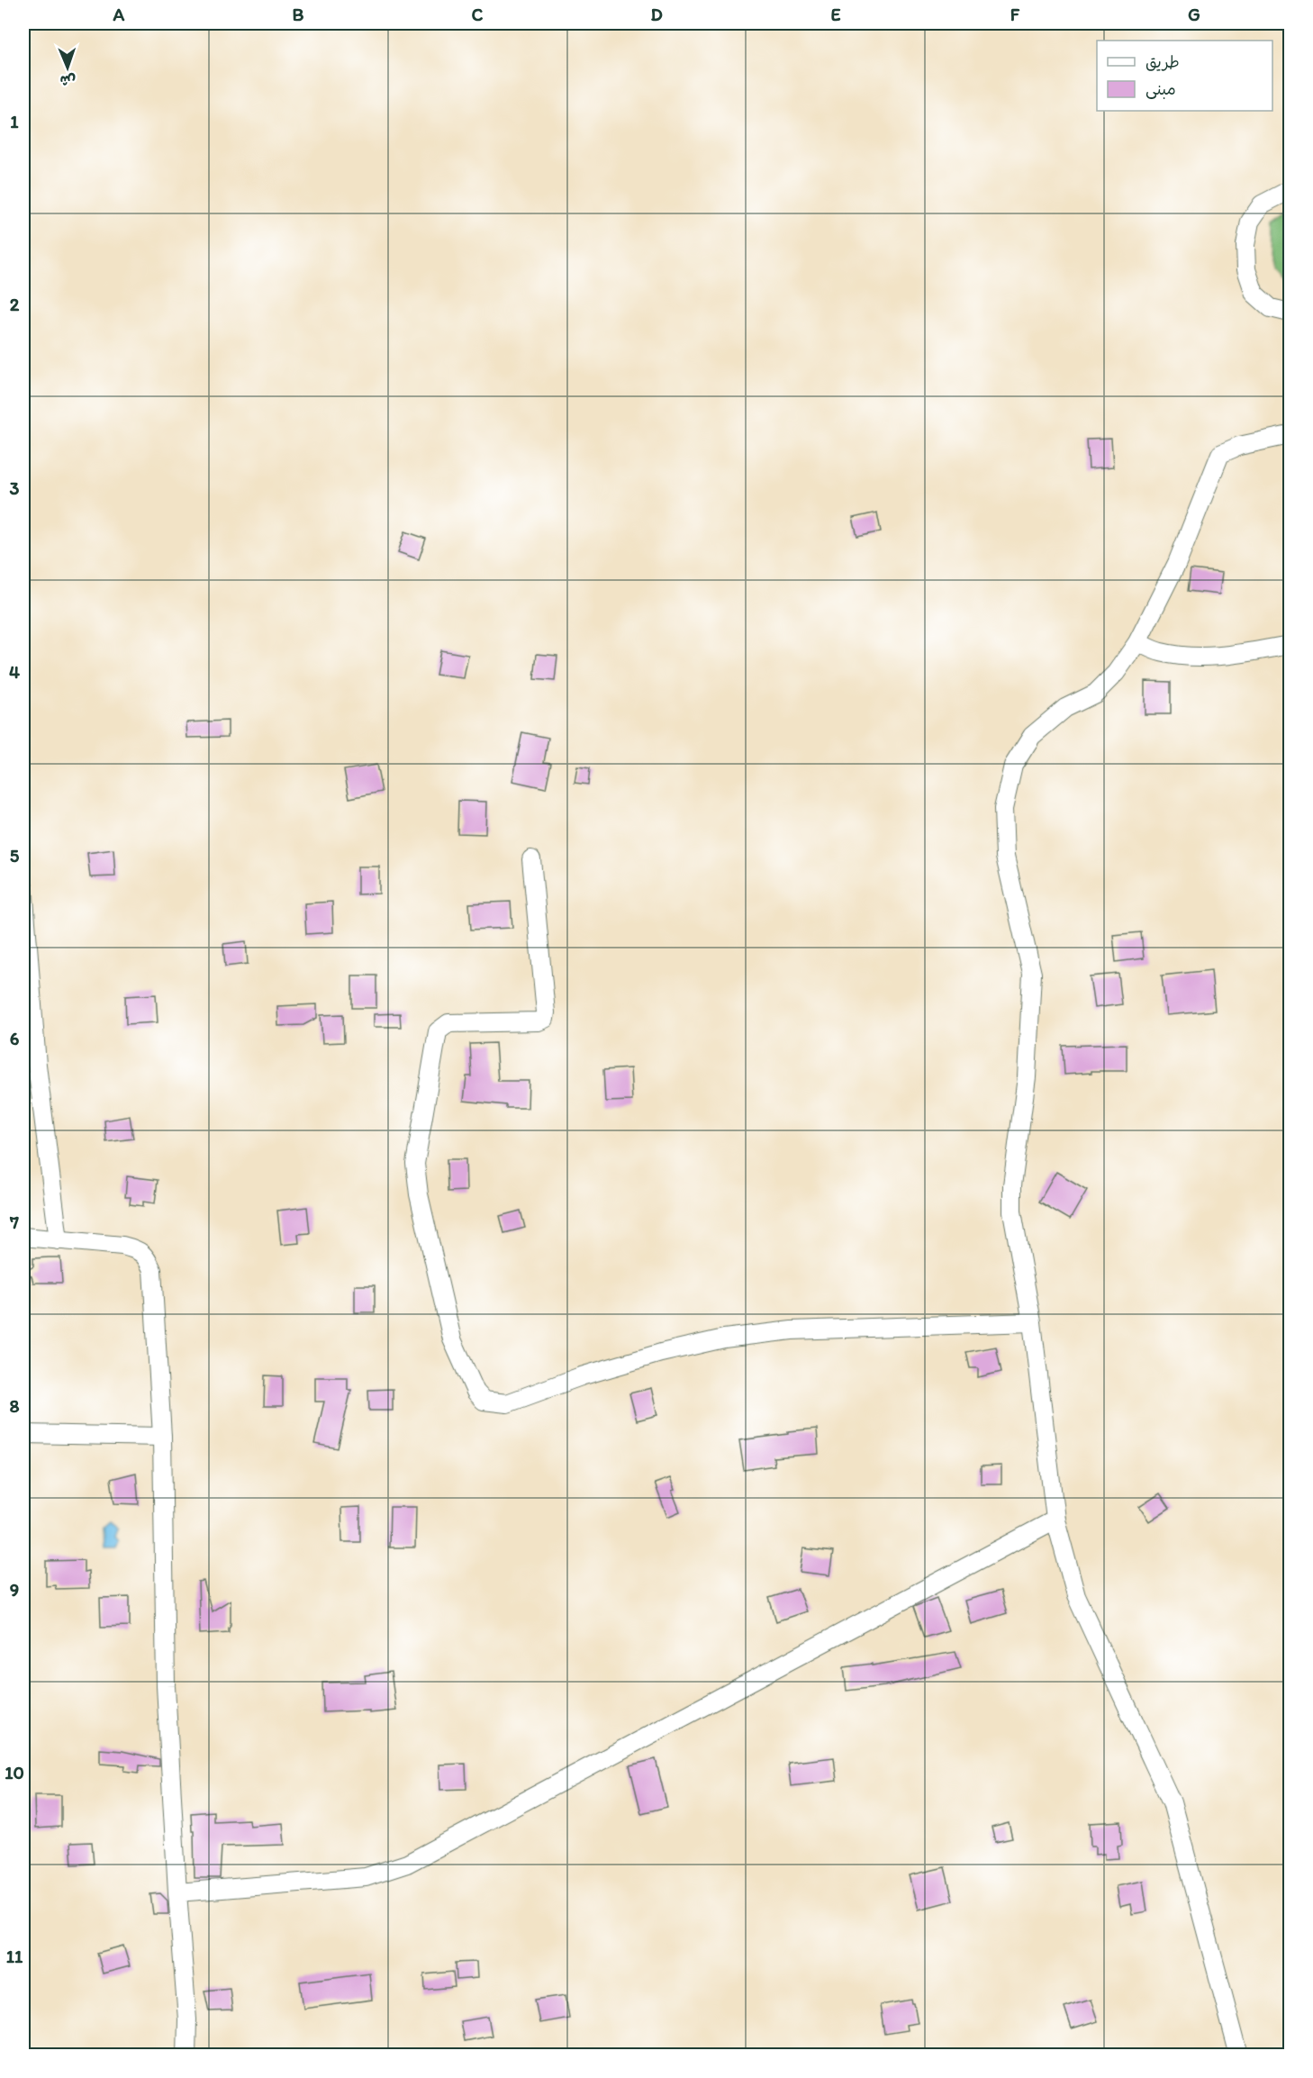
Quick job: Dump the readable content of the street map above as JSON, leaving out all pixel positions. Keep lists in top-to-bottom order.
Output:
{
  "legend": ["طريق", "مبنى"],
  "north": "bottom",
  "grid": {
    "columns": [
      "A",
      "B",
      "C",
      "D",
      "E",
      "F",
      "G"
    ],
    "rows": [
      "1",
      "2",
      "3",
      "4",
      "5",
      "6",
      "7",
      "8",
      "9",
      "10",
      "11"
    ]
  }
}
